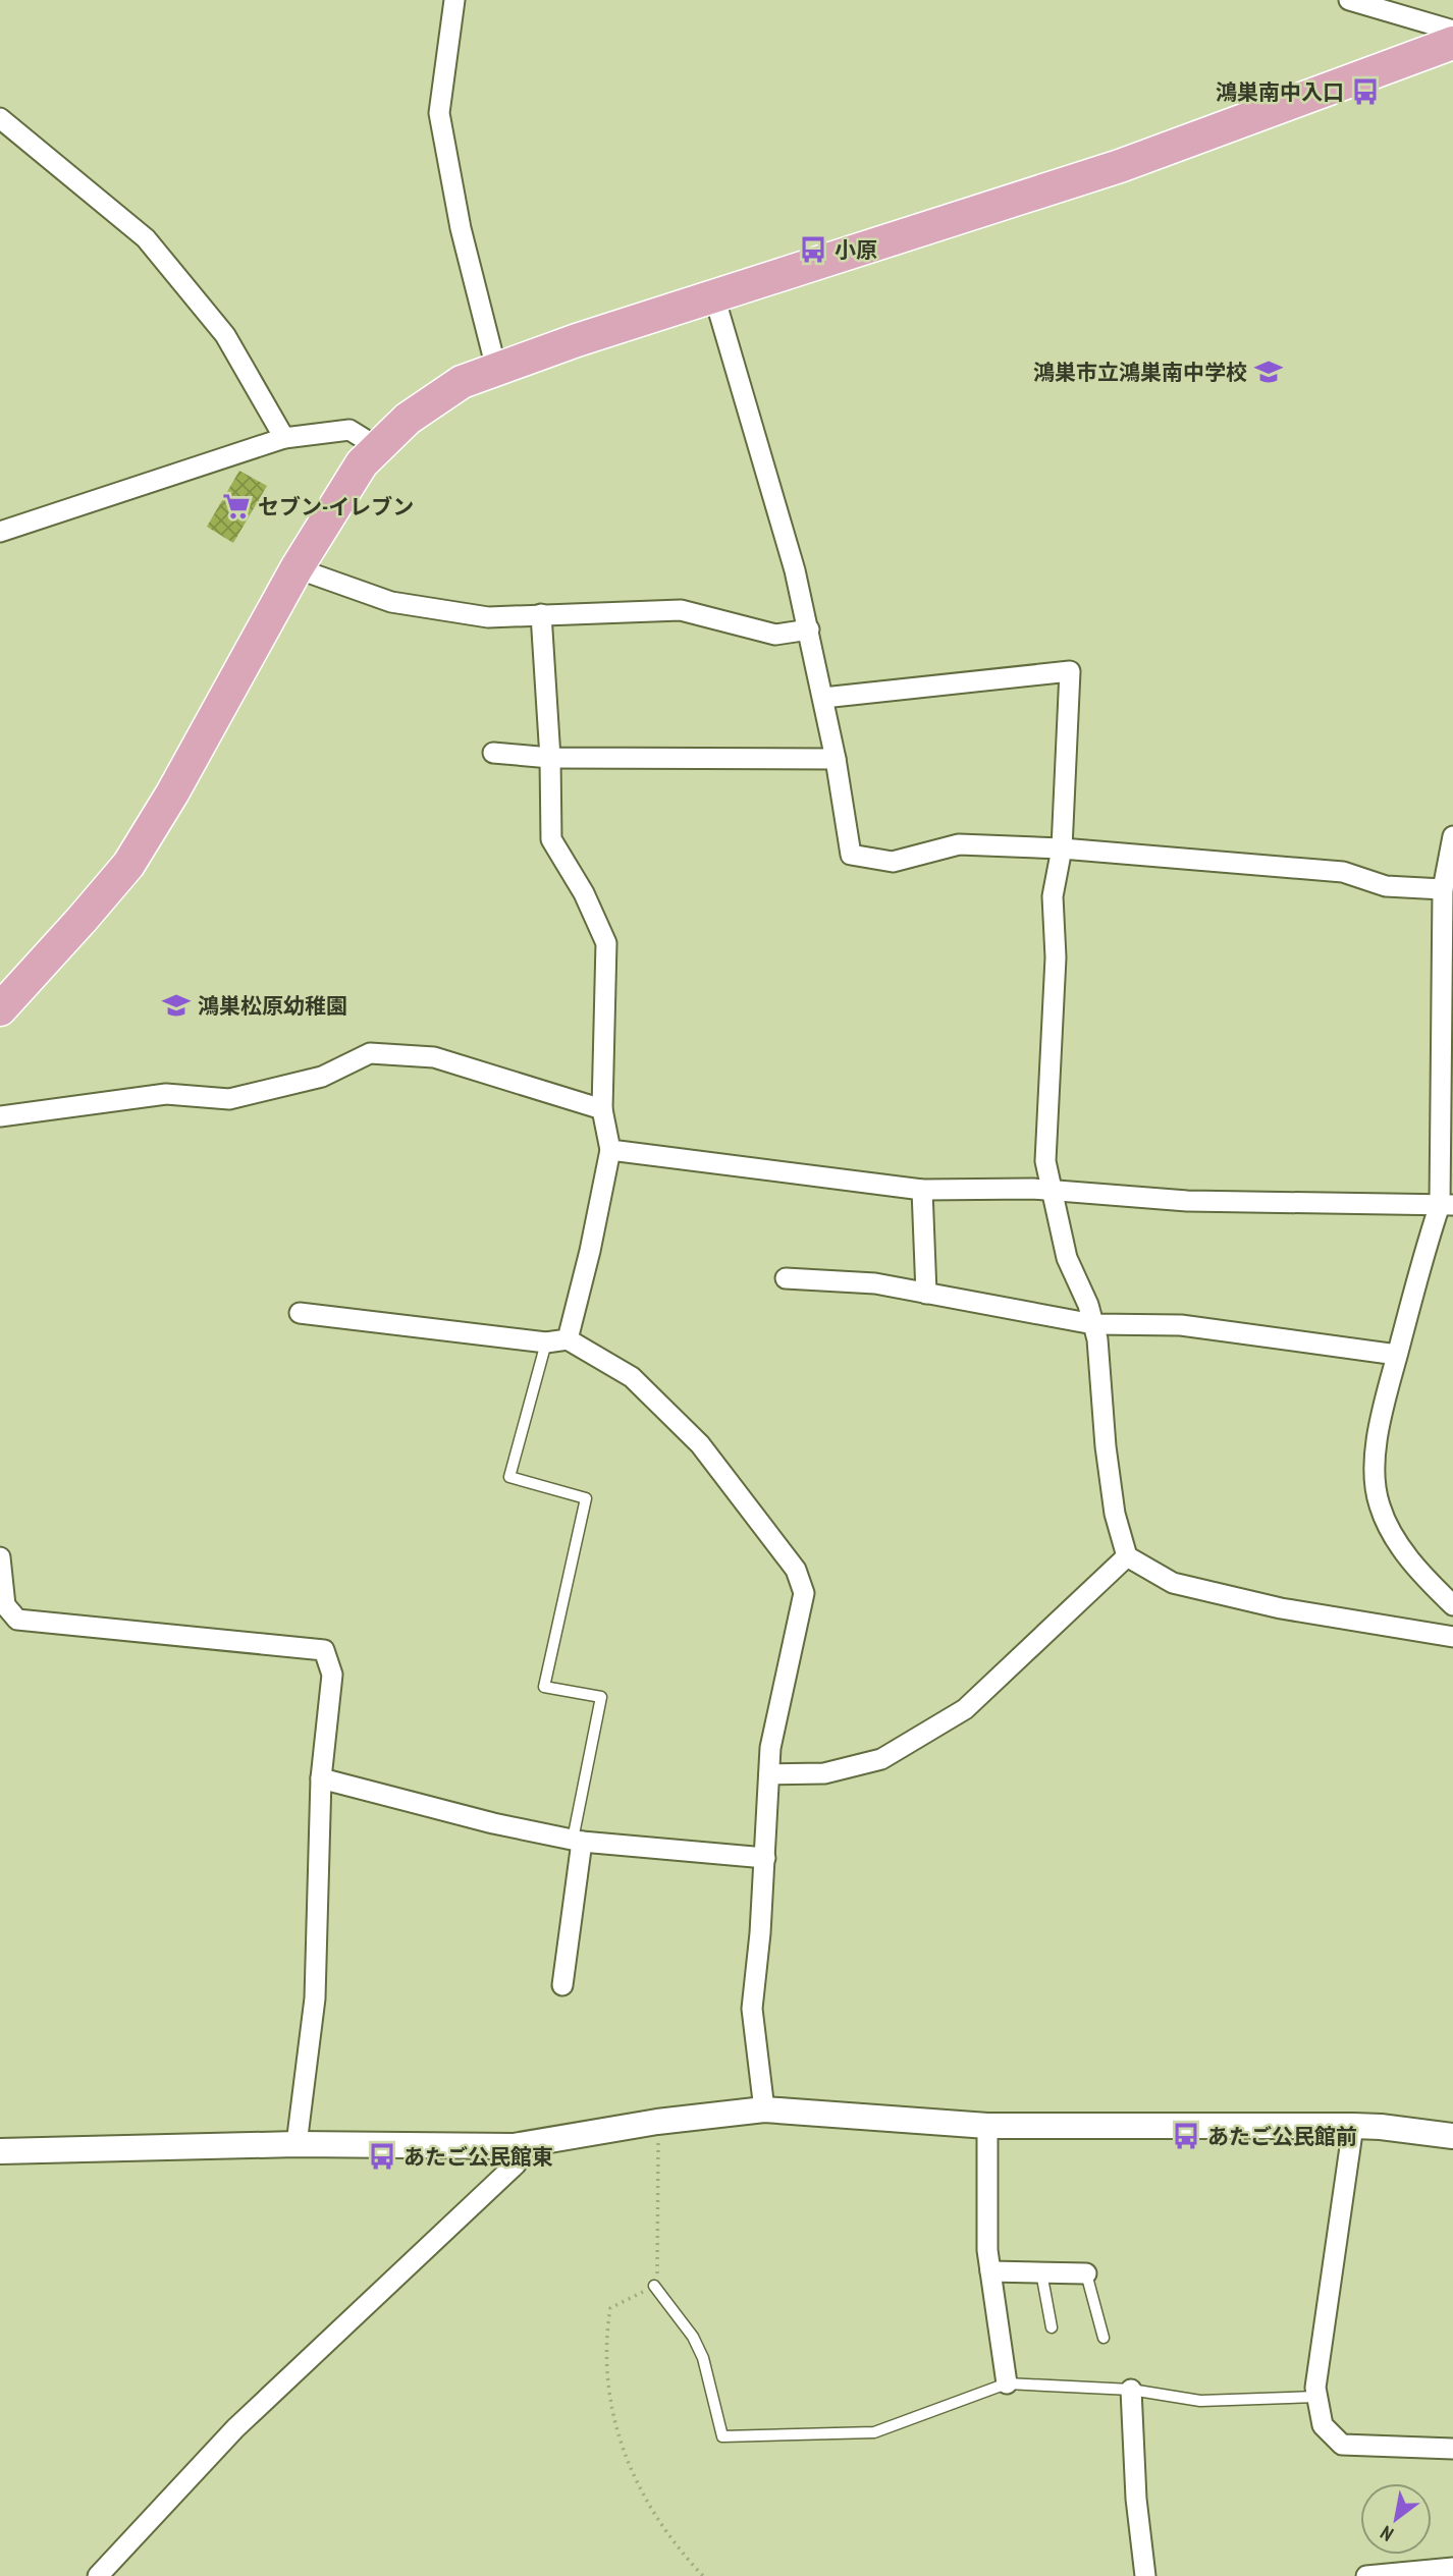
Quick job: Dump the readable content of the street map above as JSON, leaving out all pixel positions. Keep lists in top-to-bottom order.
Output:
{
  "places": {
    "bus stop": [
      "鴻巣南中入口",
      "小原",
      "あたご公民館前",
      "あたご公民館東"
    ],
    "school or university": ["鴻巣市立鴻巣南中学校", "鴻巣松原幼稚園"],
    "supermarket": ["セブン-イレブン"]
  },
  "north": "bottom left"
}
